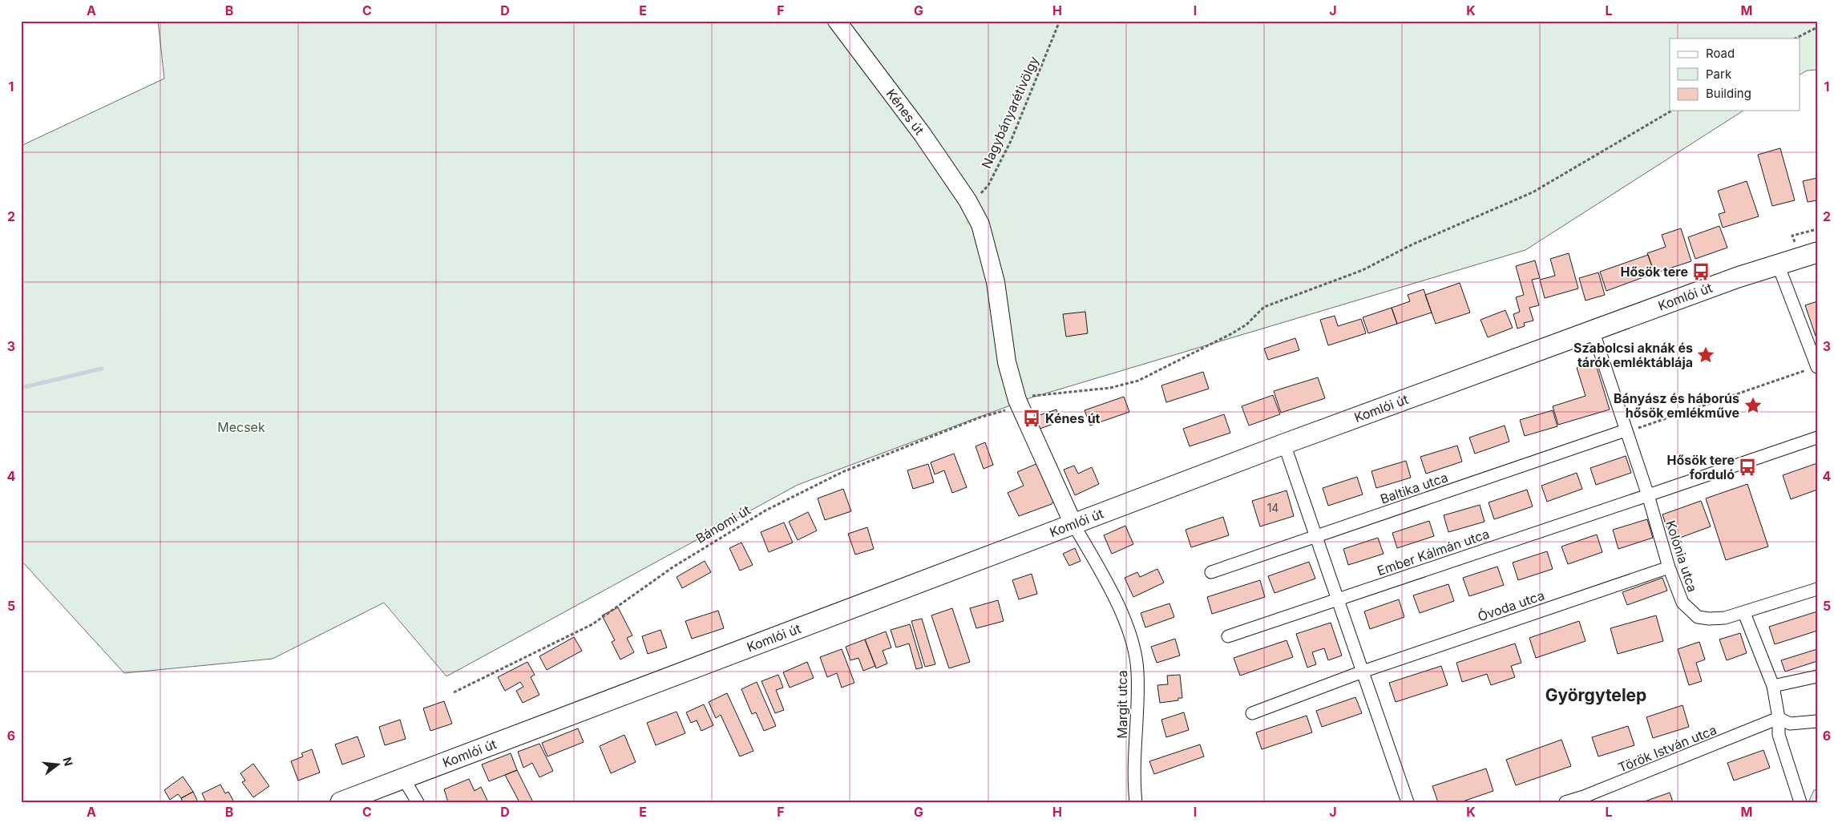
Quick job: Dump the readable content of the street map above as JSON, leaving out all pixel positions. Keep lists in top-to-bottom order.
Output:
{
  "streets": {
    "main road": ["Komlói út"],
    "street": [
      "Kénes út",
      "Baltika utca",
      "Ember Kálmán utca",
      "Kolónia utca",
      "Óvoda utca",
      "Margit utca",
      "Török István utca"
    ],
    "path": ["Nagybányarétivölgy", "Bánomi út"]
  },
  "crossings": [
    ["Kénes út", "Nagybányarétivölgy"],
    ["Kénes út", "Komlói út"],
    ["Kénes út", "Bánomi út"],
    ["Kénes út", "Margit utca"],
    ["Komlói út", "Margit utca"],
    ["Ember Kálmán utca", "Kolónia utca"],
    ["Kolónia utca", "Óvoda utca"]
  ],
  "districts": ["Györgytelep"],
  "parks": ["Mecsek"],
  "places": {
    "bus stop": ["Hősök tere", "Kénes út", "Hősök tere forduló"],
    "place": ["Szabolcsi aknák és tárók emléktáblája", "Bányász és háborús hősök emlékműve"]
  },
  "house_numbers": ["14"],
  "legend": ["Road", "Park", "Building"],
  "north": "right",
  "grid": {
    "columns": [
      "A",
      "B",
      "C",
      "D",
      "E",
      "F",
      "G",
      "H",
      "I",
      "J",
      "K",
      "L",
      "M"
    ],
    "rows": [
      "1",
      "2",
      "3",
      "4",
      "5",
      "6"
    ]
  }
}
